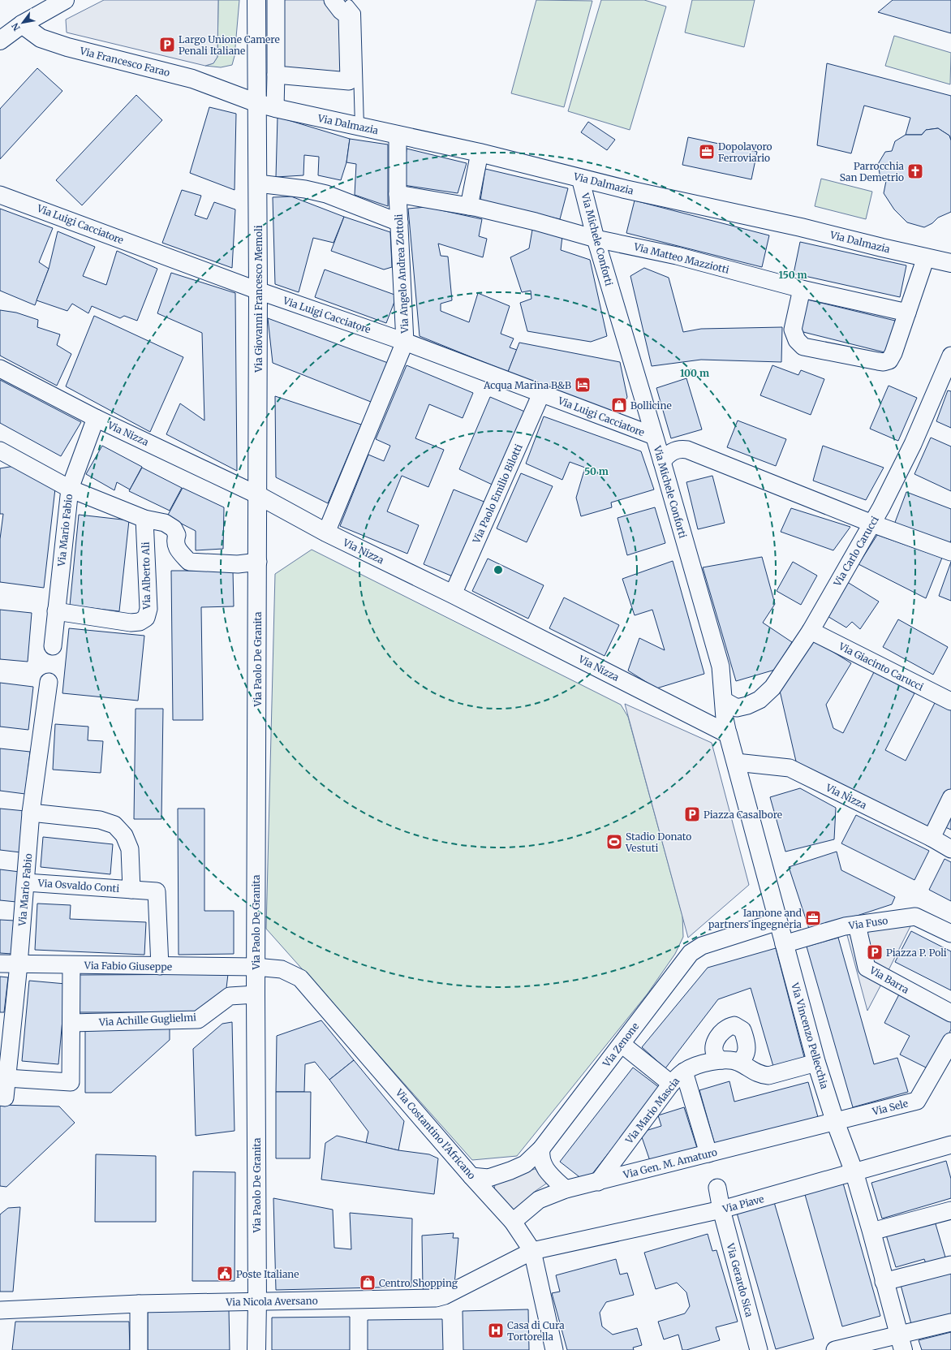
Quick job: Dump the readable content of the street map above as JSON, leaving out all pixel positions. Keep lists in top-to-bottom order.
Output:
{
  "streets": {
    "main road": [
      "Via Francesco Farao",
      "Via Dalmazia",
      "Via Giovanni Francesco Memoli",
      "Via Nizza",
      "Via Paolo De Granita",
      "Via Vincenzo Pellecchia"
    ],
    "street": [
      "Via Luigi Cacciatore",
      "Via Michele Conforti",
      "Via Matteo Mazziotti",
      "Via Angelo Andrea Zottoli",
      "Via Paolo Emilio Bilotti",
      "Via Mario Fabio",
      "Via Carlo Carucci",
      "Via Alberto Ali",
      "Via Giacinto Carucci",
      "Via Osvaldo Conti",
      "Via Fuso",
      "Via Fabio Giuseppe",
      "Via Barra",
      "Via Achille Guglielmi",
      "Via Zenone",
      "Via Sele",
      "Via Mario Mascia",
      "Via Costantino l'Africano",
      "Via Gen. M. Amaturo",
      "Via Piave",
      "Via Gerardo Sica",
      "Via Nicola Aversano"
    ]
  },
  "crossings": [
    ["Via Francesco Farao", "Via Dalmazia"],
    ["Via Francesco Farao", "Via Giovanni Francesco Memoli"],
    ["Via Dalmazia", "Via Michele Conforti"],
    ["Via Dalmazia", "Via Angelo Andrea Zottoli"],
    ["Via Dalmazia", "Via Giovanni Francesco Memoli"],
    ["Via Luigi Cacciatore", "Via Michele Conforti"],
    ["Via Luigi Cacciatore", "Via Angelo Andrea Zottoli"],
    ["Via Luigi Cacciatore", "Via Giovanni Francesco Memoli"],
    ["Via Luigi Cacciatore", "Via Paolo Emilio Bilotti"],
    ["Via Michele Conforti", "Via Matteo Mazziotti"],
    ["Via Michele Conforti", "Via Nizza"],
    ["Via Michele Conforti", "Via Carlo Carucci"],
    ["Via Michele Conforti", "Via Vincenzo Pellecchia"],
    ["Via Matteo Mazziotti", "Via Angelo Andrea Zottoli"],
    ["Via Angelo Andrea Zottoli", "Via Nizza"],
    ["Via Giovanni Francesco Memoli", "Via Nizza"],
    ["Via Giovanni Francesco Memoli", "Via Paolo De Granita"],
    ["Via Nizza", "Via Paolo Emilio Bilotti"],
    ["Via Nizza", "Via Mario Fabio"],
    ["Via Nizza", "Via Paolo De Granita"],
    ["Via Nizza", "Via Vincenzo Pellecchia"],
    ["Via Mario Fabio", "Via Alberto Ali"],
    ["Via Mario Fabio", "Via Osvaldo Conti"],
    ["Via Mario Fabio", "Via Fabio Giuseppe"],
    ["Via Carlo Carucci", "Via Giacinto Carucci"],
    ["Via Paolo De Granita", "Via Fabio Giuseppe"],
    ["Via Paolo De Granita", "Via Achille Guglielmi"],
    ["Via Paolo De Granita", "Via Costantino l'Africano"],
    ["Via Paolo De Granita", "Via Nicola Aversano"],
    ["Via Osvaldo Conti", "Via Fabio Giuseppe"],
    ["Via Fuso", "Via Barra"],
    ["Via Fuso", "Via Vincenzo Pellecchia"],
    ["Via Fabio Giuseppe", "Via Costantino l'Africano"],
    ["Via Vincenzo Pellecchia", "Via Zenone"],
    ["Via Vincenzo Pellecchia", "Via Sele"],
    ["Via Vincenzo Pellecchia", "Via Mario Mascia"],
    ["Via Vincenzo Pellecchia", "Via Gen. M. Amaturo"],
    ["Via Vincenzo Pellecchia", "Via Piave"],
    ["Via Zenone", "Via Costantino l'Africano"],
    ["Via Sele", "Via Gen. M. Amaturo"],
    ["Via Mario Mascia", "Via Gen. M. Amaturo"],
    ["Via Costantino l'Africano", "Via Gen. M. Amaturo"],
    ["Via Costantino l'Africano", "Via Piave"],
    ["Via Costantino l'Africano", "Via Nicola Aversano"],
    ["Via Piave", "Via Gerardo Sica"],
    ["Via Piave", "Via Nicola Aversano"]
  ],
  "places": {
    "parking": ["Largo Unione Camere Penali Italiane", "Piazza Casalbore", "Piazza P. Poli"],
    "office": ["Dopolavoro Ferroviario", "Iannone and partners ingegneria"],
    "church": ["Parrocchia San Demetrio"],
    "hotel": ["Acqua Marina B&B"],
    "shop": ["Bollicine", "Centro Shopping"],
    "sports": ["Stadio Donato Vestuti"],
    "public building": ["Poste Italiane"],
    "hospital": ["Casa di Cura Tortorella"]
  },
  "north": "bottom left",
  "rings": ["150 m", "100 m", "50 m"]
}
